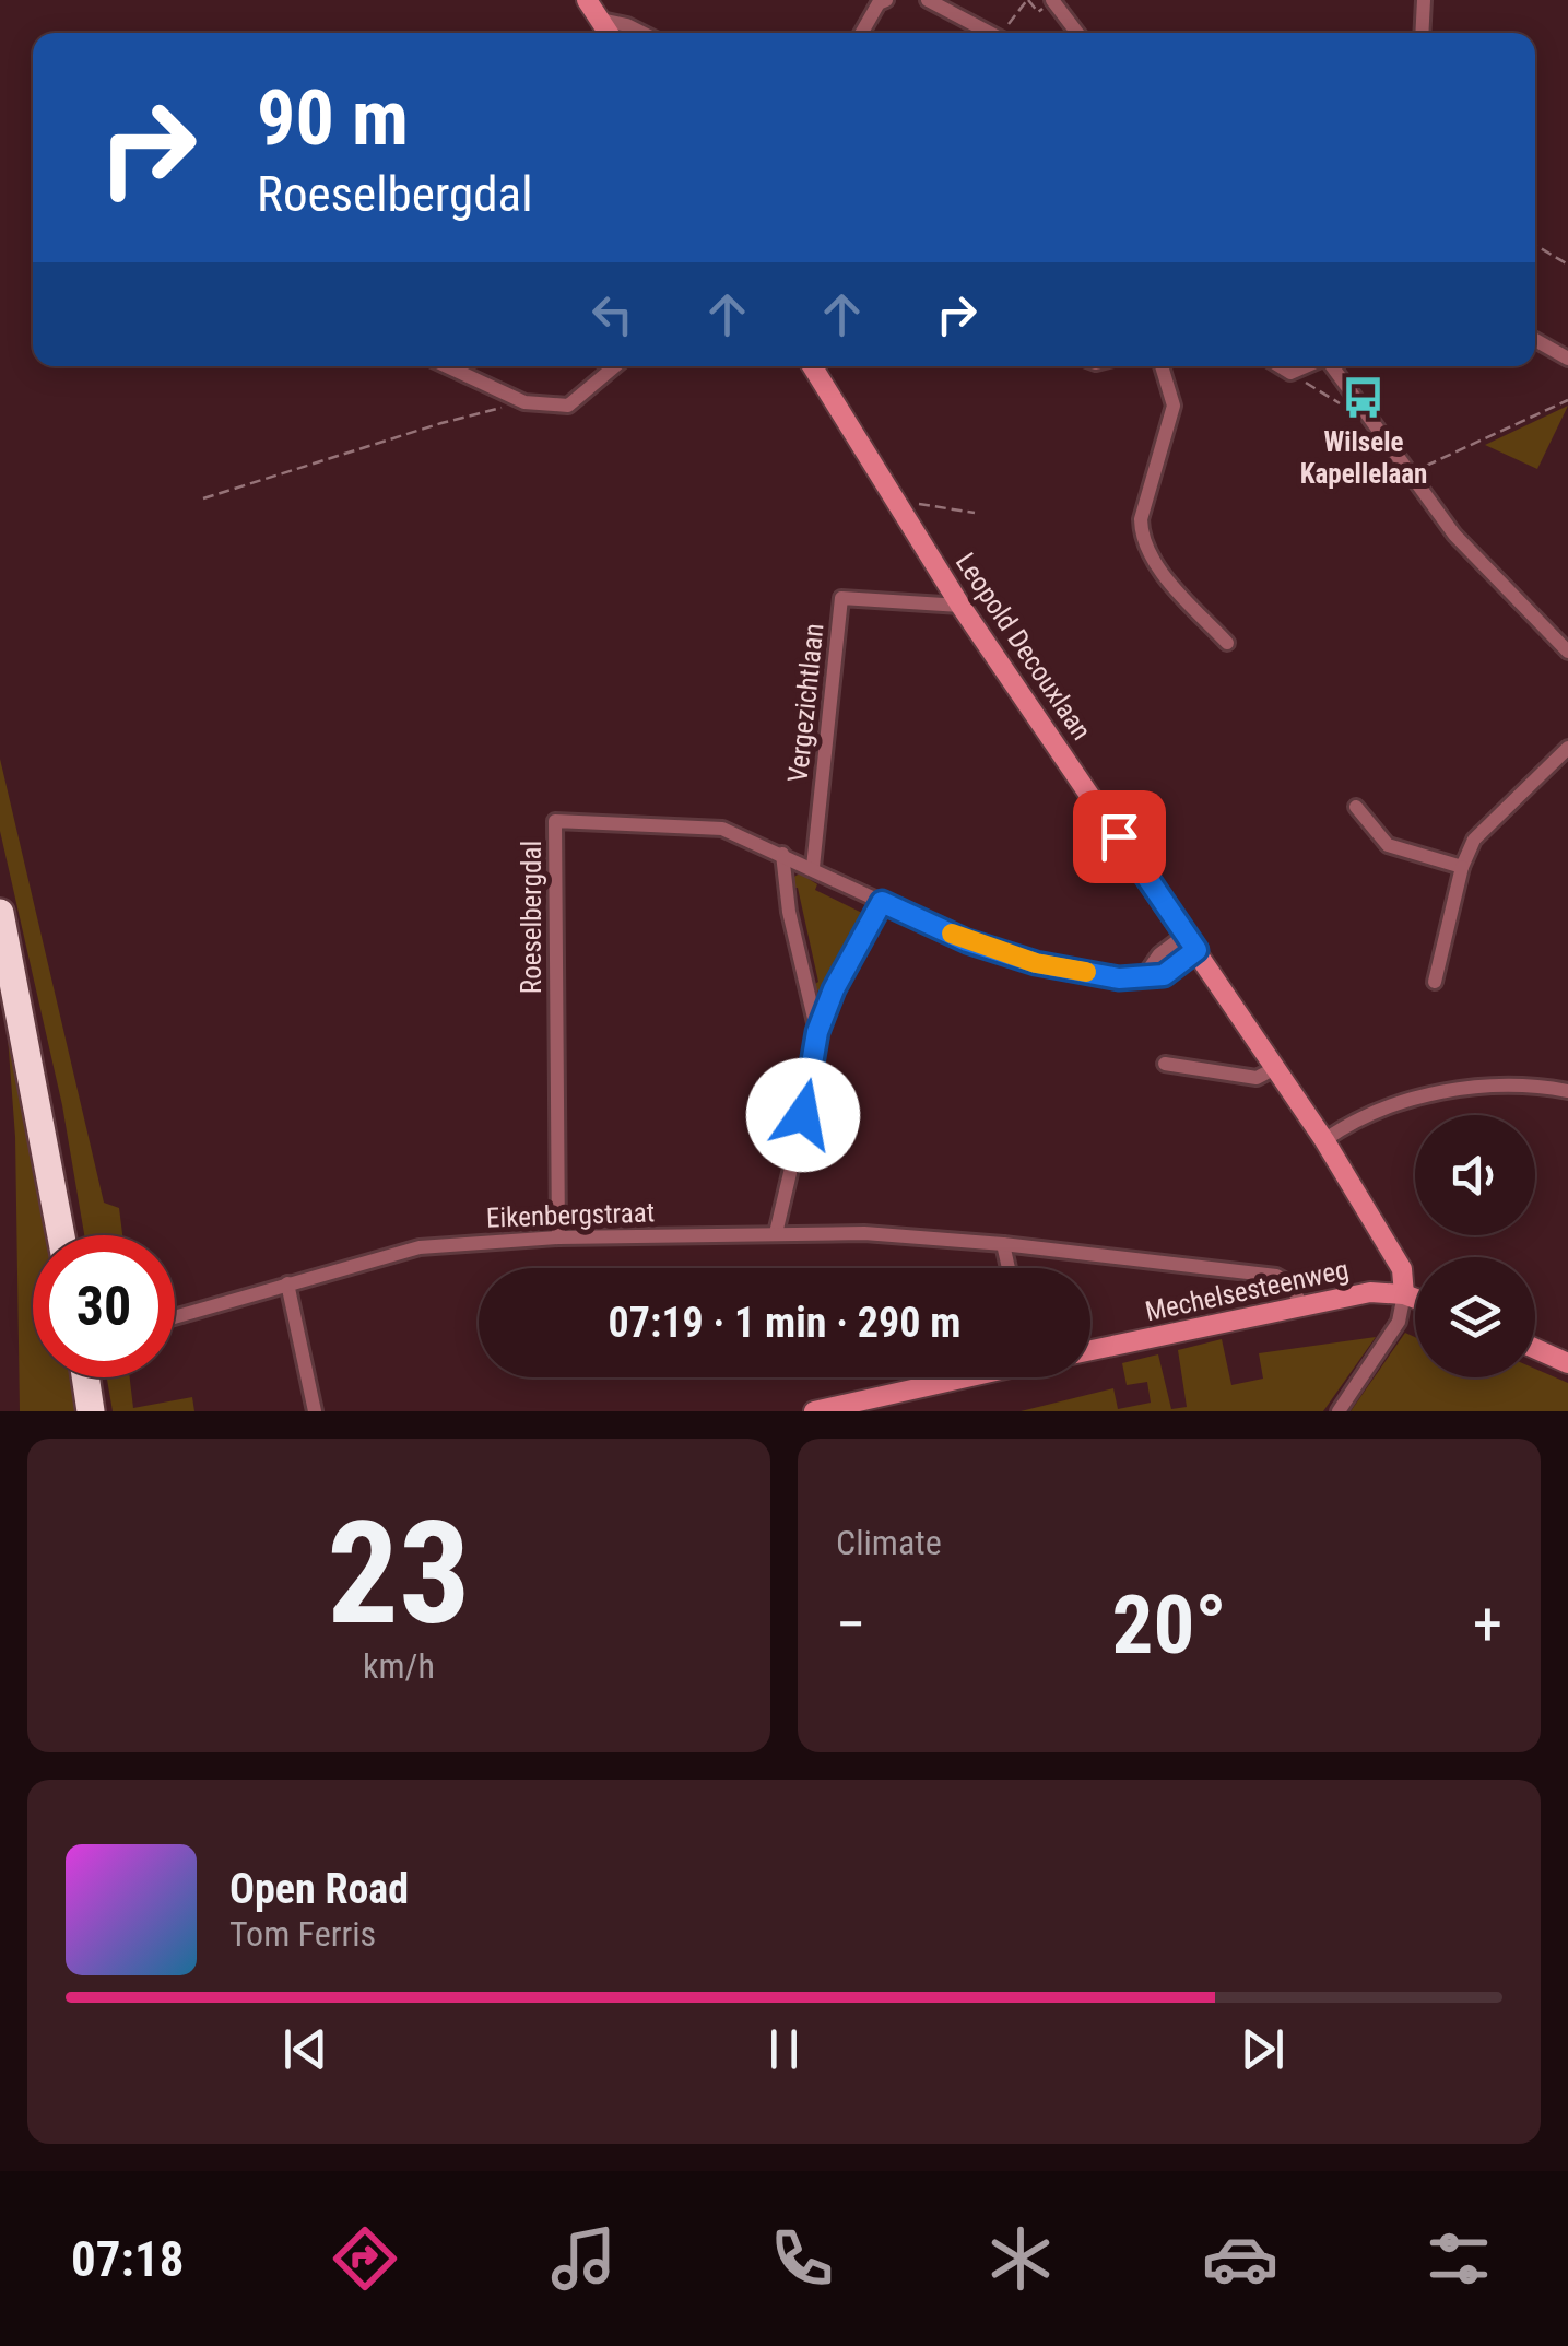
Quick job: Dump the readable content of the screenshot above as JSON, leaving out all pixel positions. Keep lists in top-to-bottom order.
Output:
{
  "streets": {
    "street": [
      "Leopold Decouxlaan",
      "Vergezichtlaan",
      "Roeselbergdal",
      "Eikenbergstraat",
      "Mechelsesteenweg"
    ]
  },
  "crossings": [
    ["Leopold Decouxlaan", "Vergezichtlaan"],
    ["Leopold Decouxlaan", "Roeselbergdal"],
    ["Leopold Decouxlaan", "Mechelsesteenweg"],
    ["Vergezichtlaan", "Roeselbergdal"],
    ["Roeselbergdal", "Eikenbergstraat"],
    ["Eikenbergstraat", "Mechelsesteenweg"]
  ],
  "places": {
    "bus stop": ["Wilsele Kapellelaan"]
  },
  "page": {
    "turn": ["90 m", "Roeselbergdal"],
    "limit": "30",
    "trip": "07:19 · 1 min · 290 m",
    "tile": [
      ["23", "km/h"],
      "Climate"
    ],
    "heat": ["−", "20°", "+"],
    "song": ["Open Road", "Tom Ferris"],
    "tabs": "07:18"
  }
}
